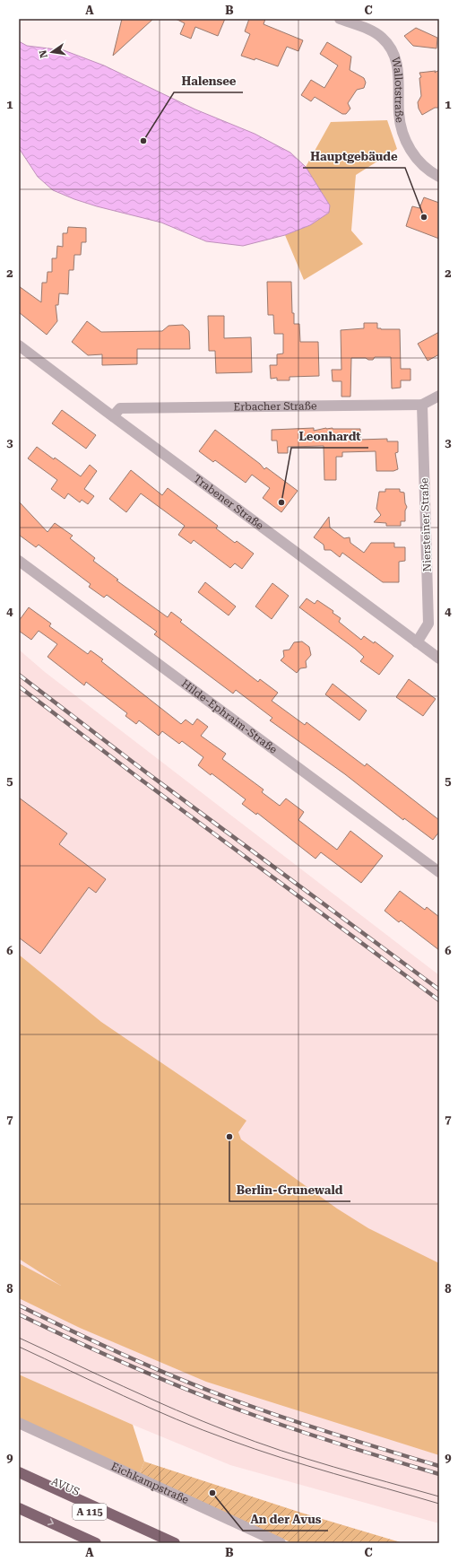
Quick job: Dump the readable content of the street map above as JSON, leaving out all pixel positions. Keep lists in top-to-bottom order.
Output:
{
  "streets": {
    "highway": ["AVUS", "A 115"],
    "street": [
      "Wallotstraße",
      "Erbacher Straße",
      "Trabener Straße",
      "Niersteiner Straße",
      "Hilde-Ephraim-Straße",
      "Eichkampstraße"
    ]
  },
  "crossings": [
    ["Erbacher Straße", "Trabener Straße"],
    ["Erbacher Straße", "Niersteiner Straße"],
    ["Trabener Straße", "Niersteiner Straße"]
  ],
  "places": [
    "Halensee",
    "Hauptgebäude",
    "Leonhardt",
    "Berlin-Grunewald",
    "An der Avus"
  ],
  "north": "left",
  "grid": {
    "columns": ["A", "B", "C"],
    "rows": [
      "1",
      "2",
      "3",
      "4",
      "5",
      "6",
      "7",
      "8",
      "9"
    ]
  }
}
